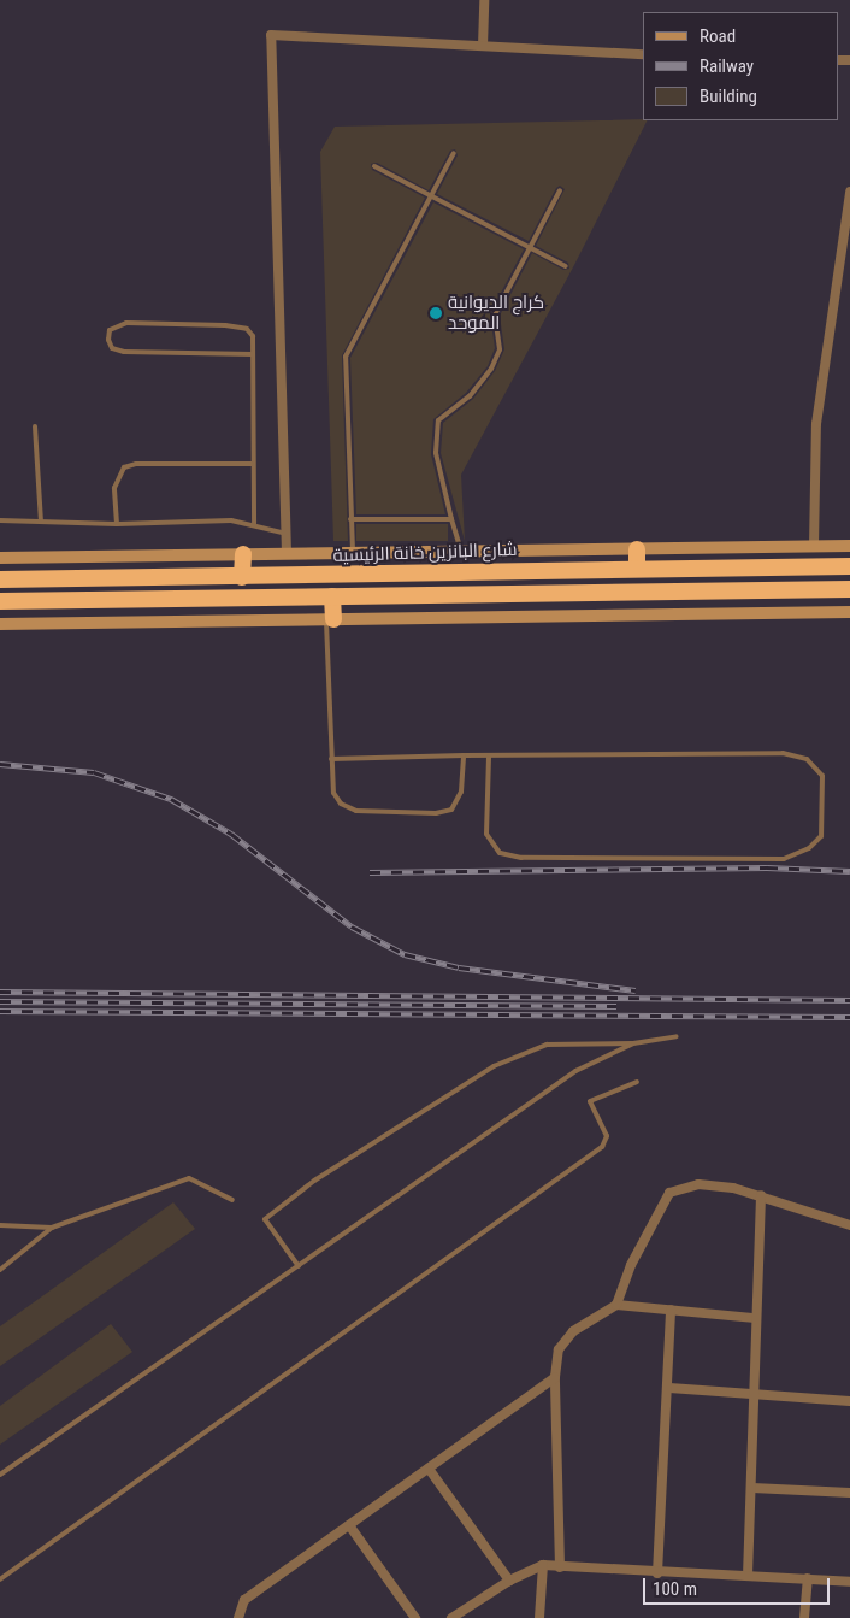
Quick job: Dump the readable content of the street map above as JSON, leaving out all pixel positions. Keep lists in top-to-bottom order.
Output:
{
  "streets": {
    "highway": ["شارع البانزين خانة الرئيسية"]
  },
  "places": ["كراج الديوانية الموحد"],
  "legend": ["Road", "Railway", "Building"],
  "scale_bar": "100 m"
}
